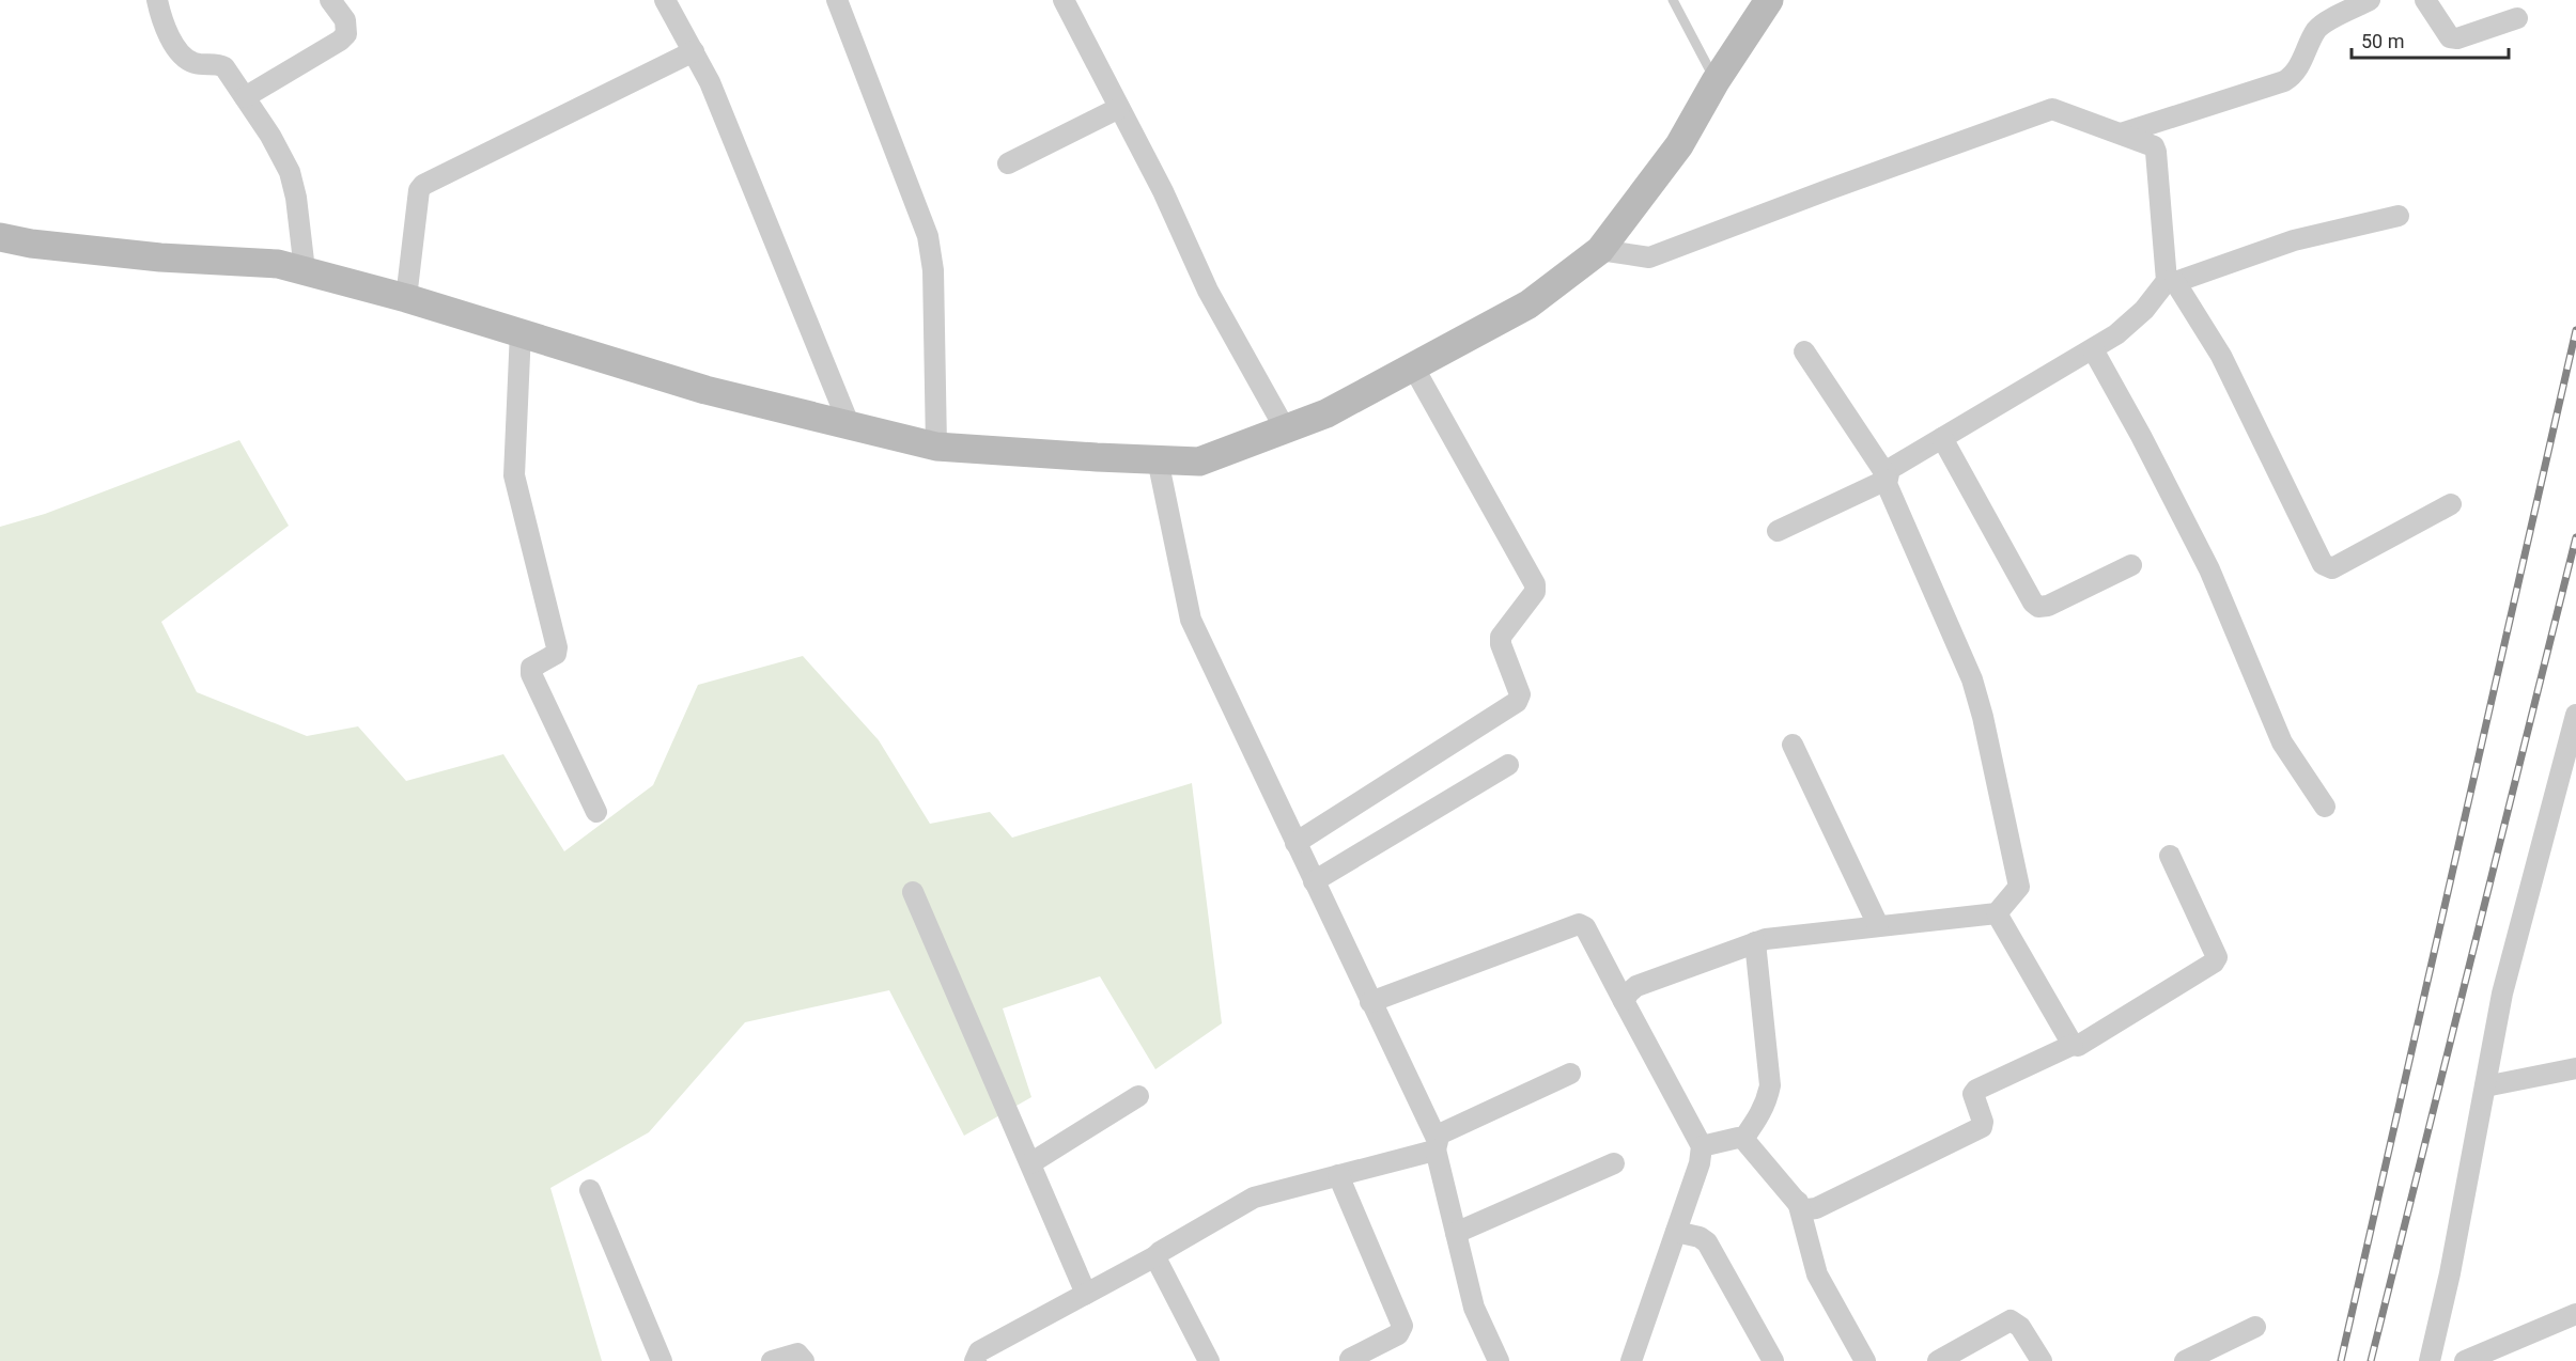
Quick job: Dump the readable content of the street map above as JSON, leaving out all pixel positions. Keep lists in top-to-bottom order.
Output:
{
  "scale_bar": "50 m"
}
